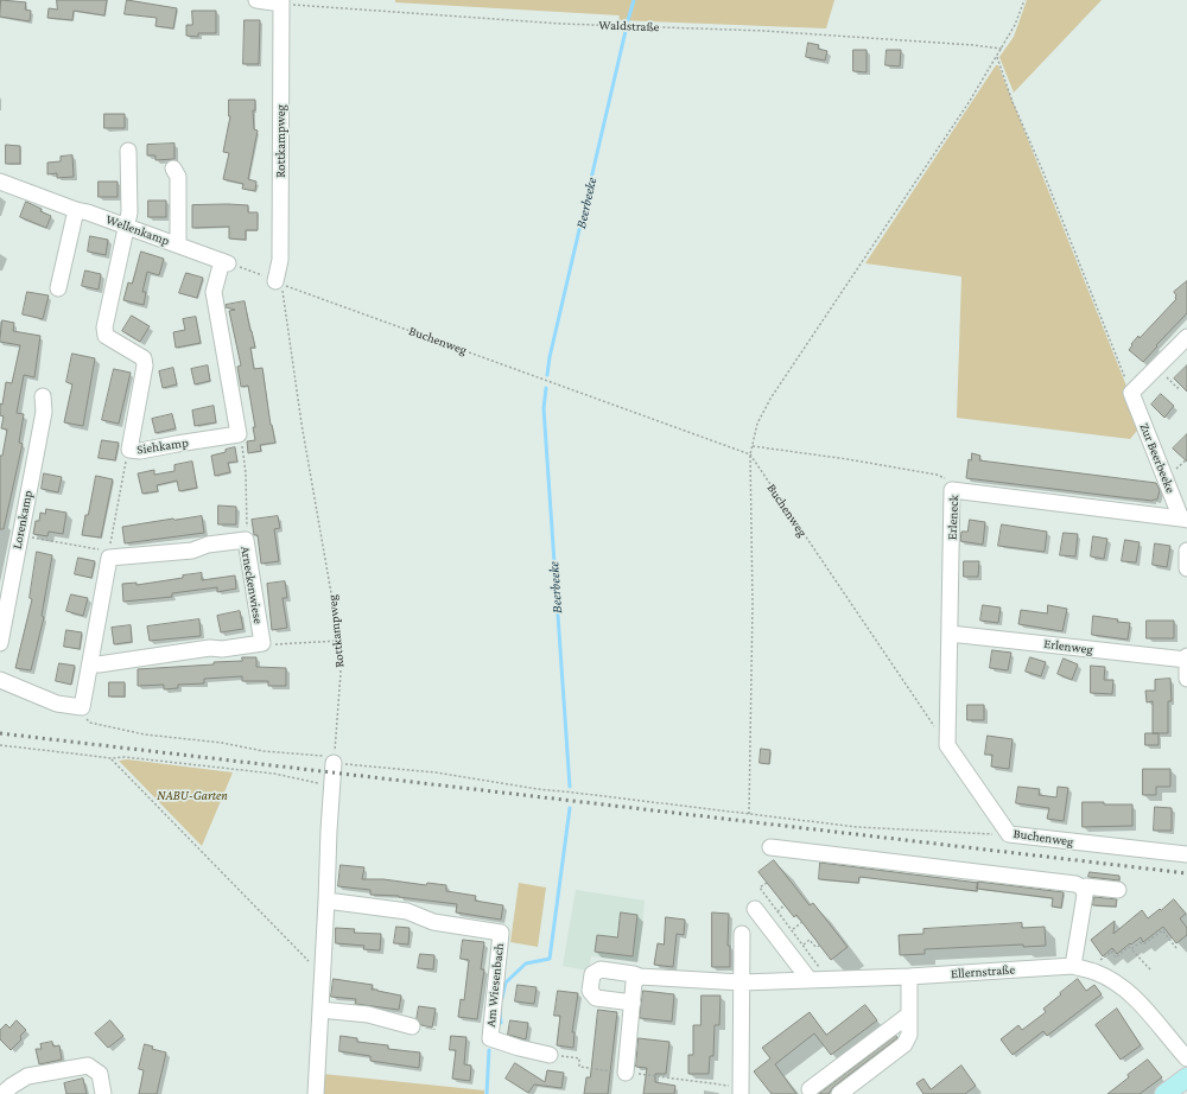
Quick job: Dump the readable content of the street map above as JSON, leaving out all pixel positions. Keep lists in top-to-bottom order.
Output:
{
  "streets": {
    "street": [
      "Rottkampweg",
      "Wellenkamp",
      "Buchenweg",
      "Siehkamp",
      "Zur Beerbeeke",
      "Erleneck",
      "Lorenkamp",
      "Arneckenwiese",
      "Erlenweg",
      "Ellernstraße",
      "Am Wiesenbach"
    ],
    "path": ["Waldstraße"]
  },
  "crossings": [
    ["Waldstraße", "Rottkampweg"],
    ["Rottkampweg", "Buchenweg"],
    ["Wellenkamp", "Siehkamp"],
    ["Buchenweg", "Erleneck"],
    ["Zur Beerbeeke", "Erleneck"],
    ["Erleneck", "Erlenweg"]
  ],
  "water": ["Beerbeeke"],
  "parks": ["NABU-Garten"]
}
